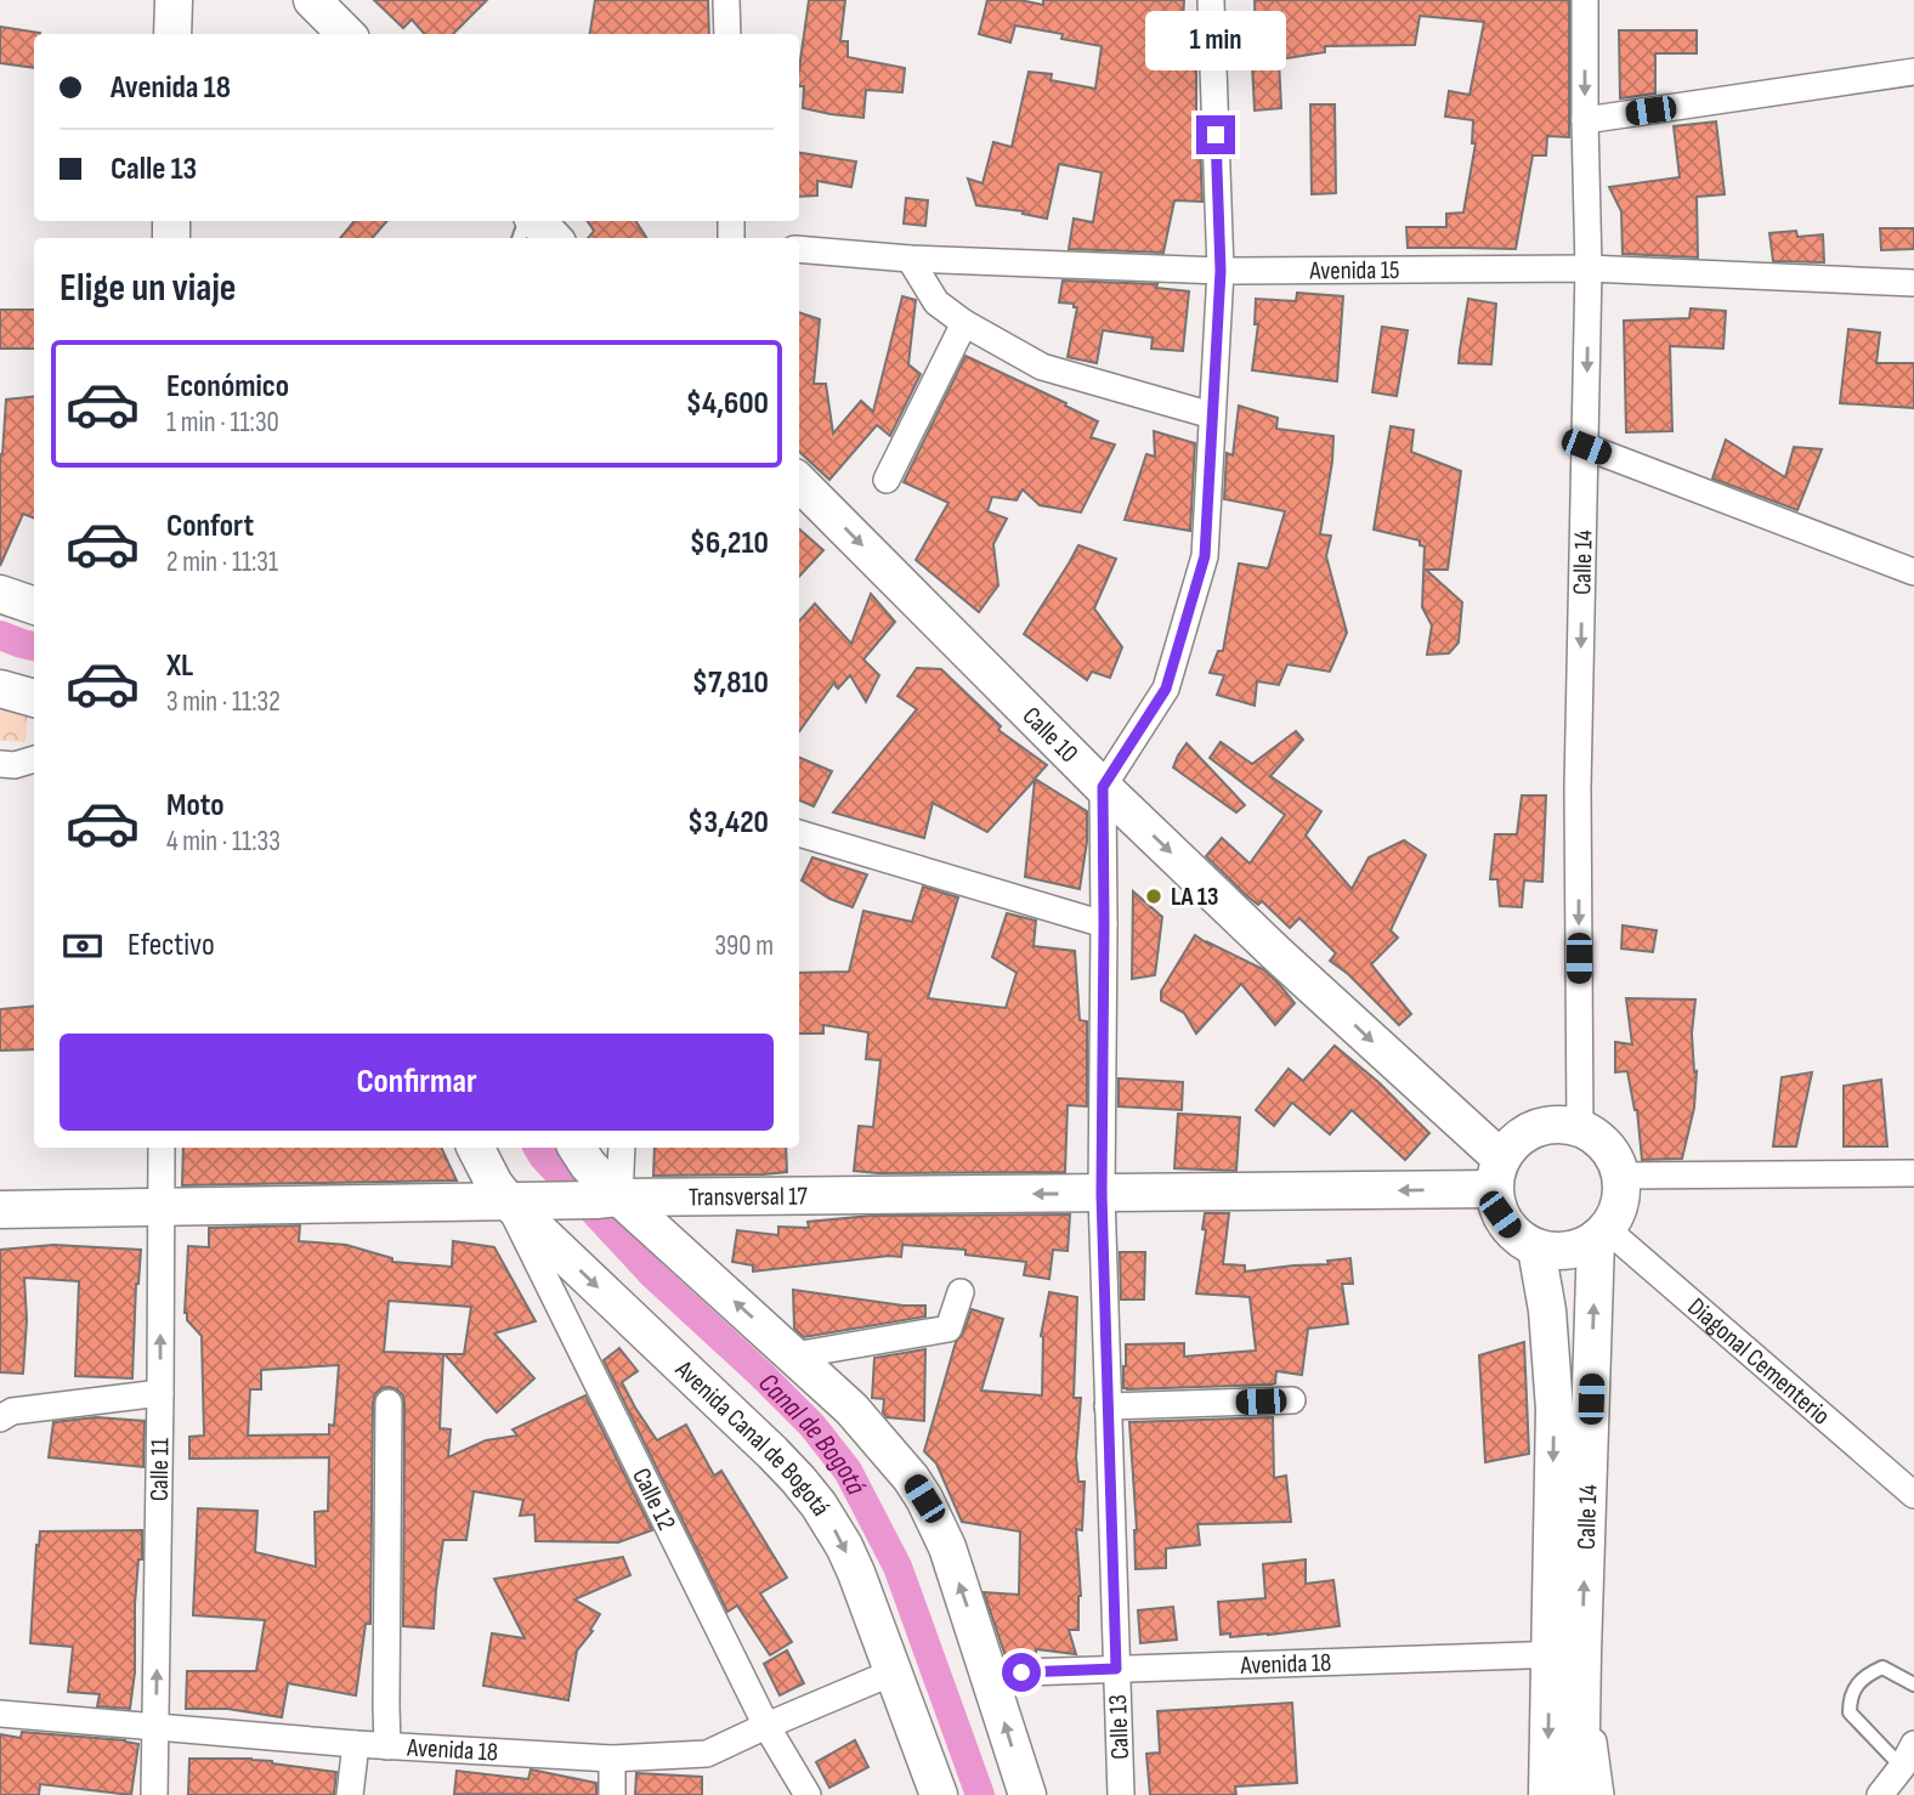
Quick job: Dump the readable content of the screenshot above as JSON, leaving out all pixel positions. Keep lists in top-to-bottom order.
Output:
{
  "streets": {
    "main road": [
      "Calle 14",
      "Calle 10",
      "Transversal 17",
      "Avenida Canal de Bogotá"
    ],
    "street": [
      "Avenida 15",
      "Diagonal Cementerio",
      "Calle 11",
      "Calle 12",
      "Avenida 18",
      "Calle 13"
    ]
  },
  "crossings": [
    ["Avenida 15", "Calle 14"],
    ["Calle 14", "Calle 10"],
    ["Calle 14", "Transversal 17"],
    ["Calle 14", "Diagonal Cementerio"],
    ["Calle 14", "Avenida 18"],
    ["Calle 10", "Transversal 17"],
    ["Calle 10", "Diagonal Cementerio"],
    ["Calle 10", "Calle 13"],
    ["Transversal 17", "Diagonal Cementerio"],
    ["Transversal 17", "Avenida Canal de Bogotá"],
    ["Transversal 17", "Calle 11"],
    ["Transversal 17", "Calle 12"],
    ["Transversal 17", "Calle 13"],
    ["Avenida Canal de Bogotá", "Calle 12"],
    ["Avenida Canal de Bogotá", "Avenida 18"],
    ["Calle 11", "Avenida 18"],
    ["Calle 12", "Avenida 18"],
    ["Avenida 18", "Calle 13"]
  ],
  "one_way": ["Calle 10", "Transversal 17"],
  "water": ["Canal de Bogotá"],
  "places": ["LA 13"],
  "page": {
    "bubble": "1 min",
    "banner": ["Avenida 18", "Calle 13"],
    "heading": "Elige un viaje",
    "list": [
      {
        "name": "Económico",
        "note": "1 min · 11:30",
        "value": "$4,600"
      },
      {
        "name": "Confort",
        "note": "2 min · 11:31",
        "value": "$6,210"
      },
      {
        "name": "XL",
        "note": "3 min · 11:32",
        "value": "$7,810"
      },
      {
        "name": "Moto",
        "note": "4 min · 11:33",
        "value": "$3,420"
      }
    ],
    "pay": ["Efectivo", "390 m"],
    "buttons": "Confirmar"
  }
}
